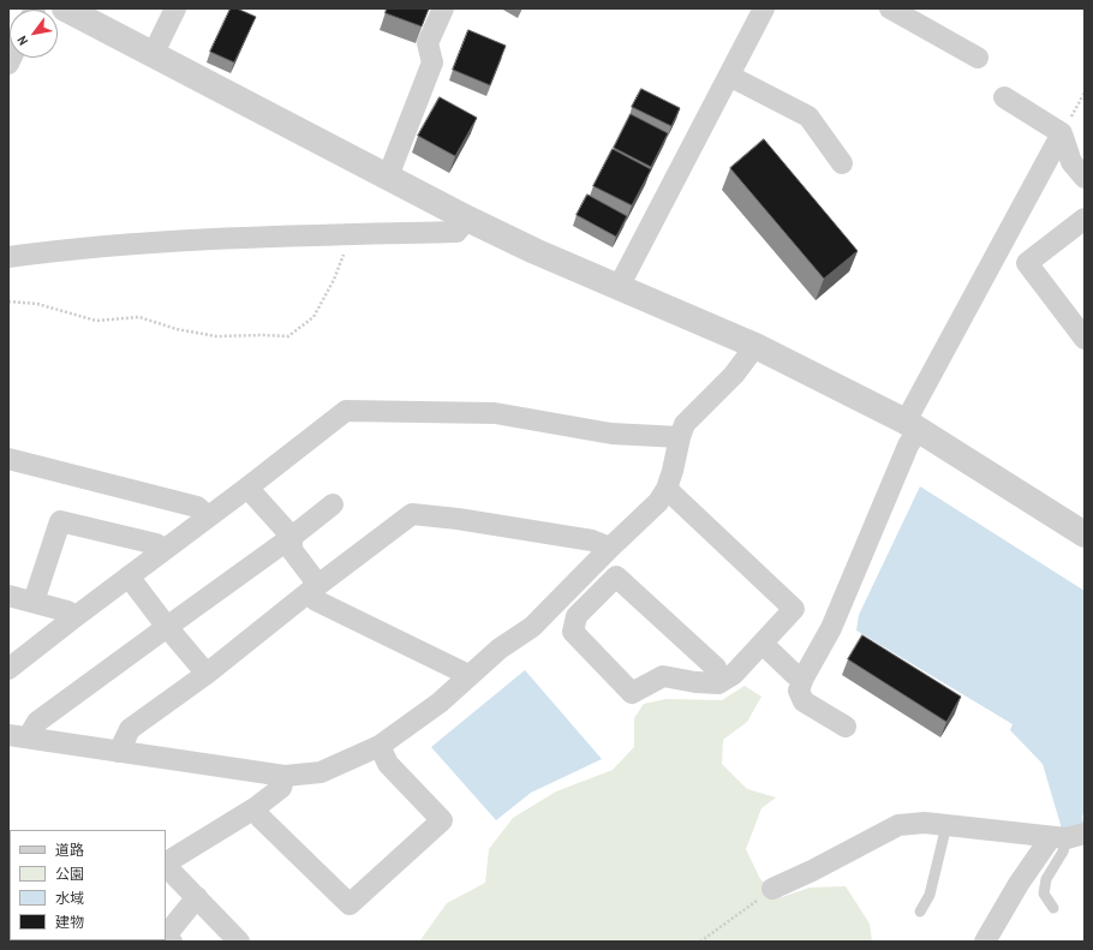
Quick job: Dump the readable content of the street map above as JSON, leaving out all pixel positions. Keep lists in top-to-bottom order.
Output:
{
  "legend": [
    "道路",
    "公園",
    "水域",
    "建物"
  ],
  "north": "bottom left"
}
